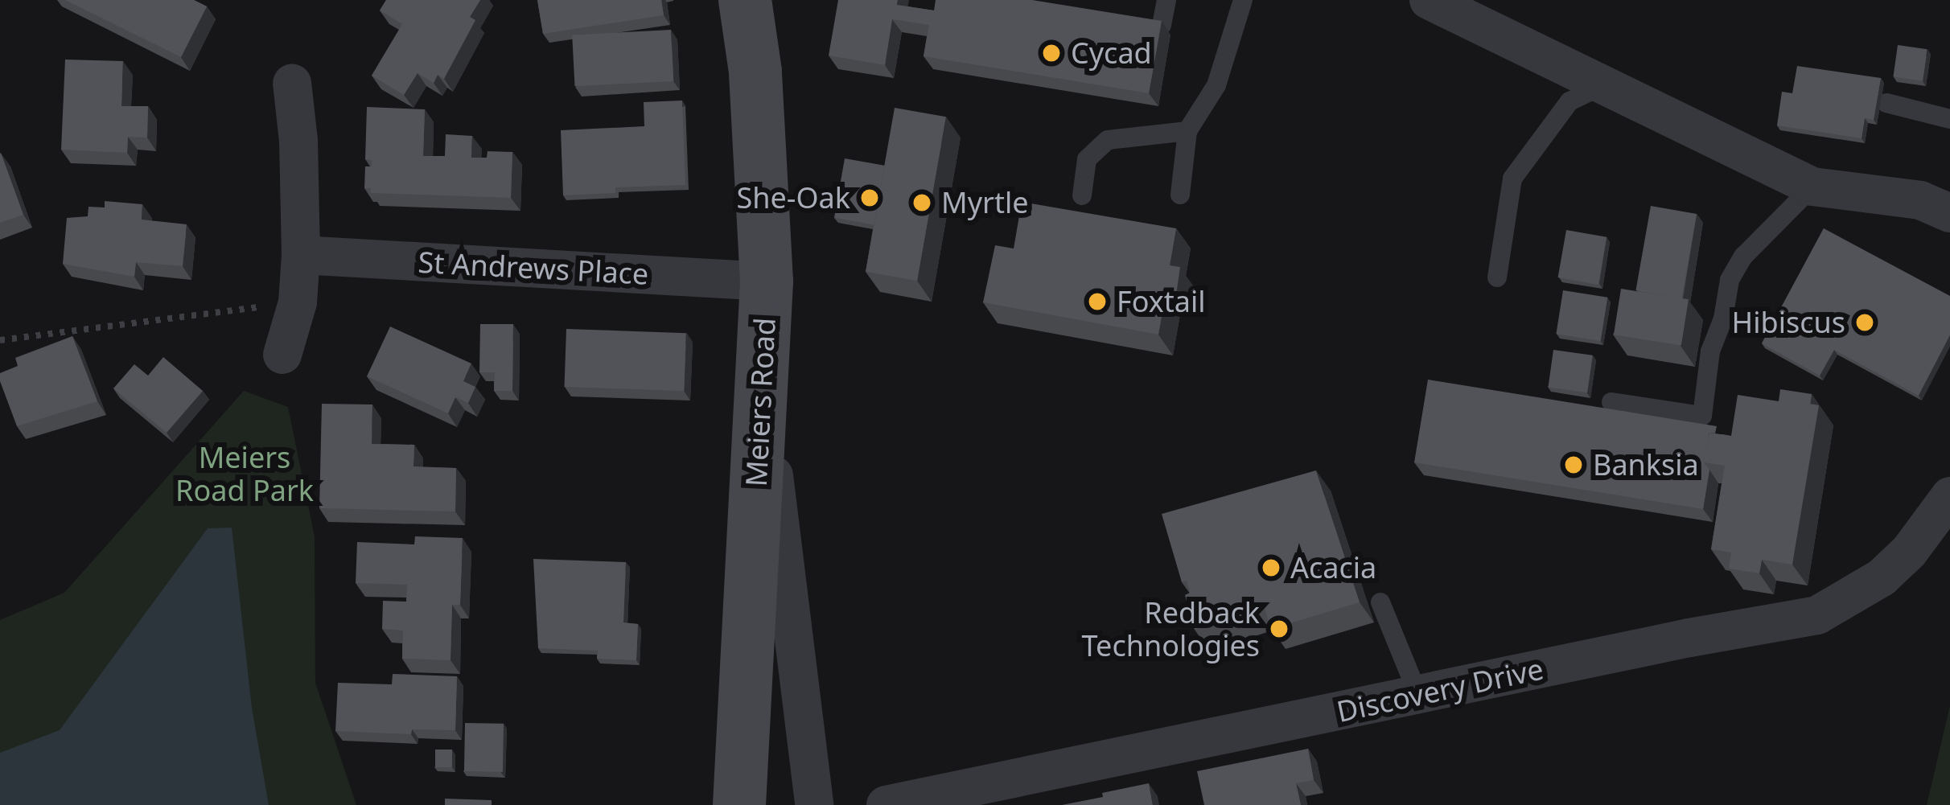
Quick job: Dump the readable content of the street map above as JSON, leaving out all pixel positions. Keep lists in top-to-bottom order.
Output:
{
  "streets": {
    "street": ["St Andrews Place", "Meiers Road", "Discovery Drive"]
  },
  "crossings": [
    ["St Andrews Place", "Meiers Road"]
  ],
  "parks": ["Meiers Road Park"],
  "places": [
    "Cycad",
    "She-Oak",
    "Myrtle",
    "Foxtail",
    "Hibiscus",
    "Banksia",
    "Acacia",
    "Redback Technologies"
  ]
}
